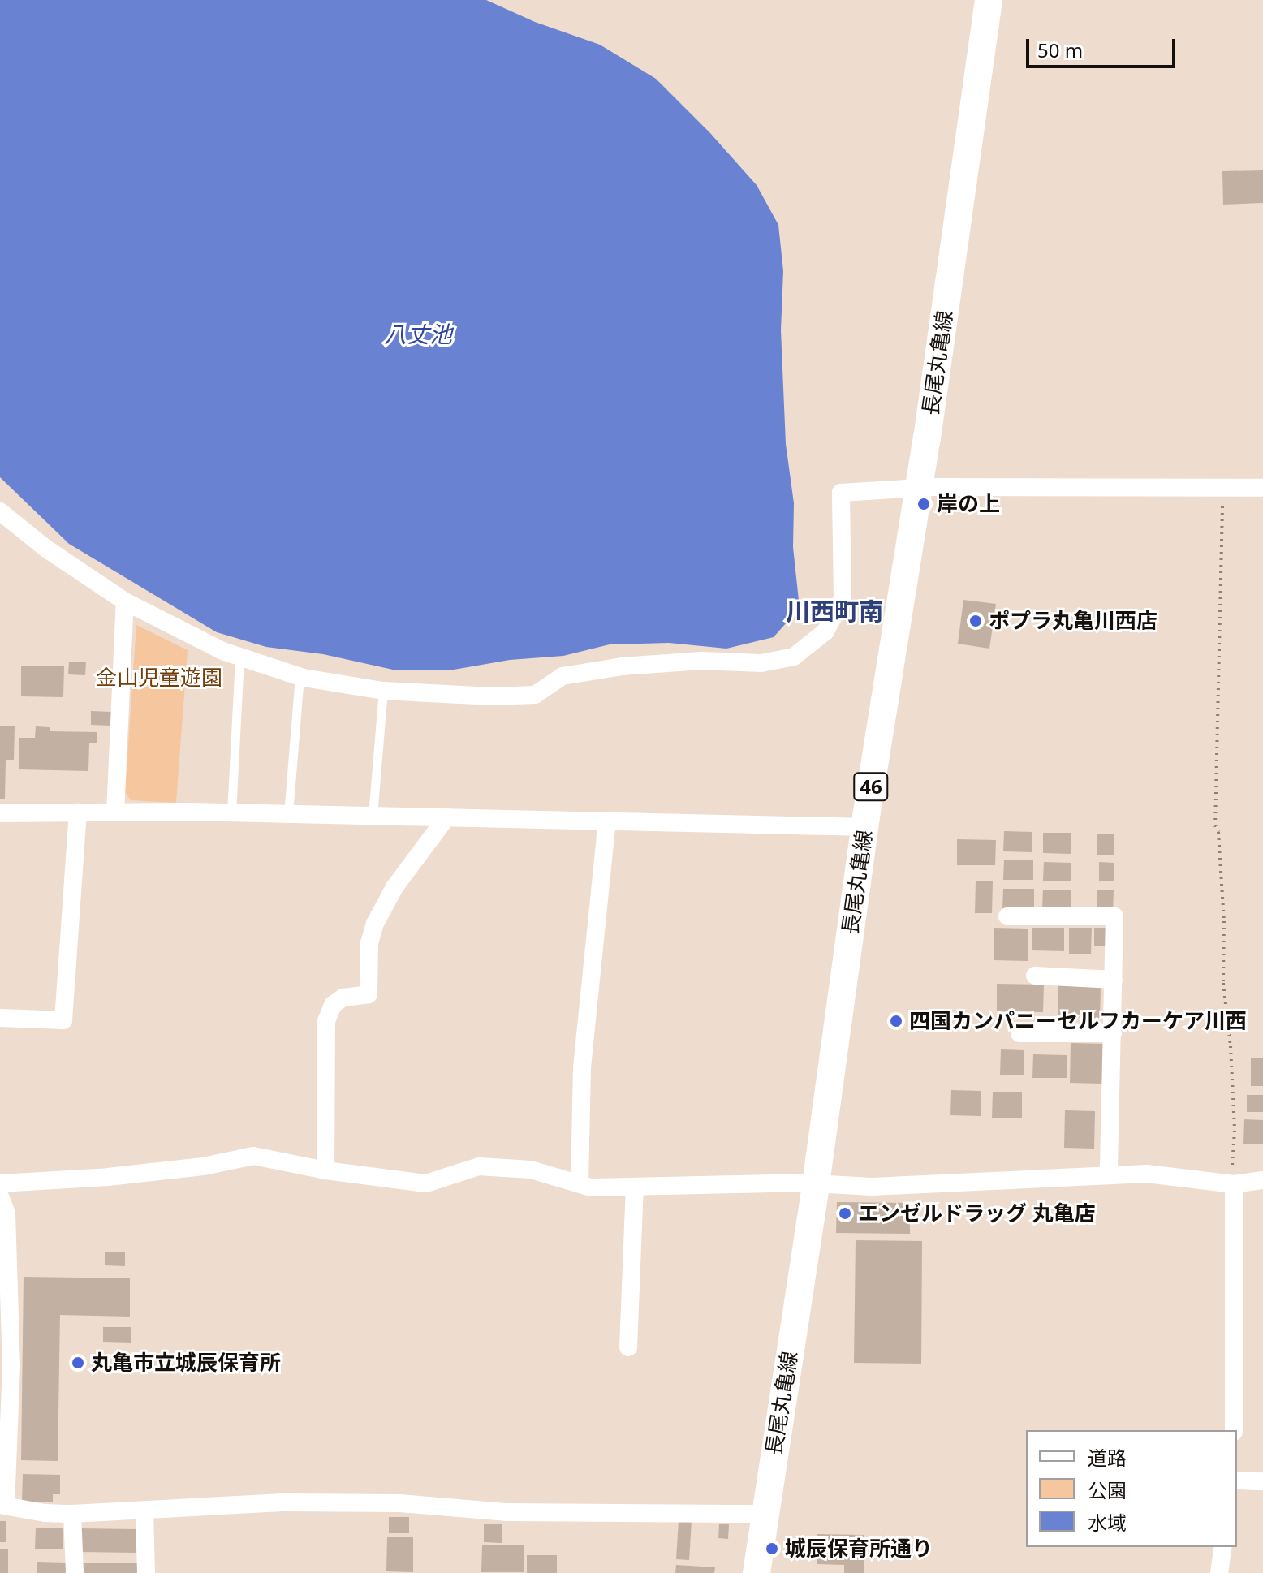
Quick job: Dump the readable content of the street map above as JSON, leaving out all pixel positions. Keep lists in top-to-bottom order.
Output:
{
  "streets": {
    "main road": ["長尾丸亀線", "46"]
  },
  "districts": ["川西町南"],
  "water": ["八丈池"],
  "parks": ["金山児童遊園"],
  "places": [
    "岸の上",
    "ポプラ丸亀川西店",
    "四国カンパニーセルフカーケア川西",
    "エンゼルドラッグ 丸亀店",
    "丸亀市立城辰保育所",
    "城辰保育所通り"
  ],
  "legend": ["道路", "公園", "水域"],
  "scale_bar": "50 m"
}
